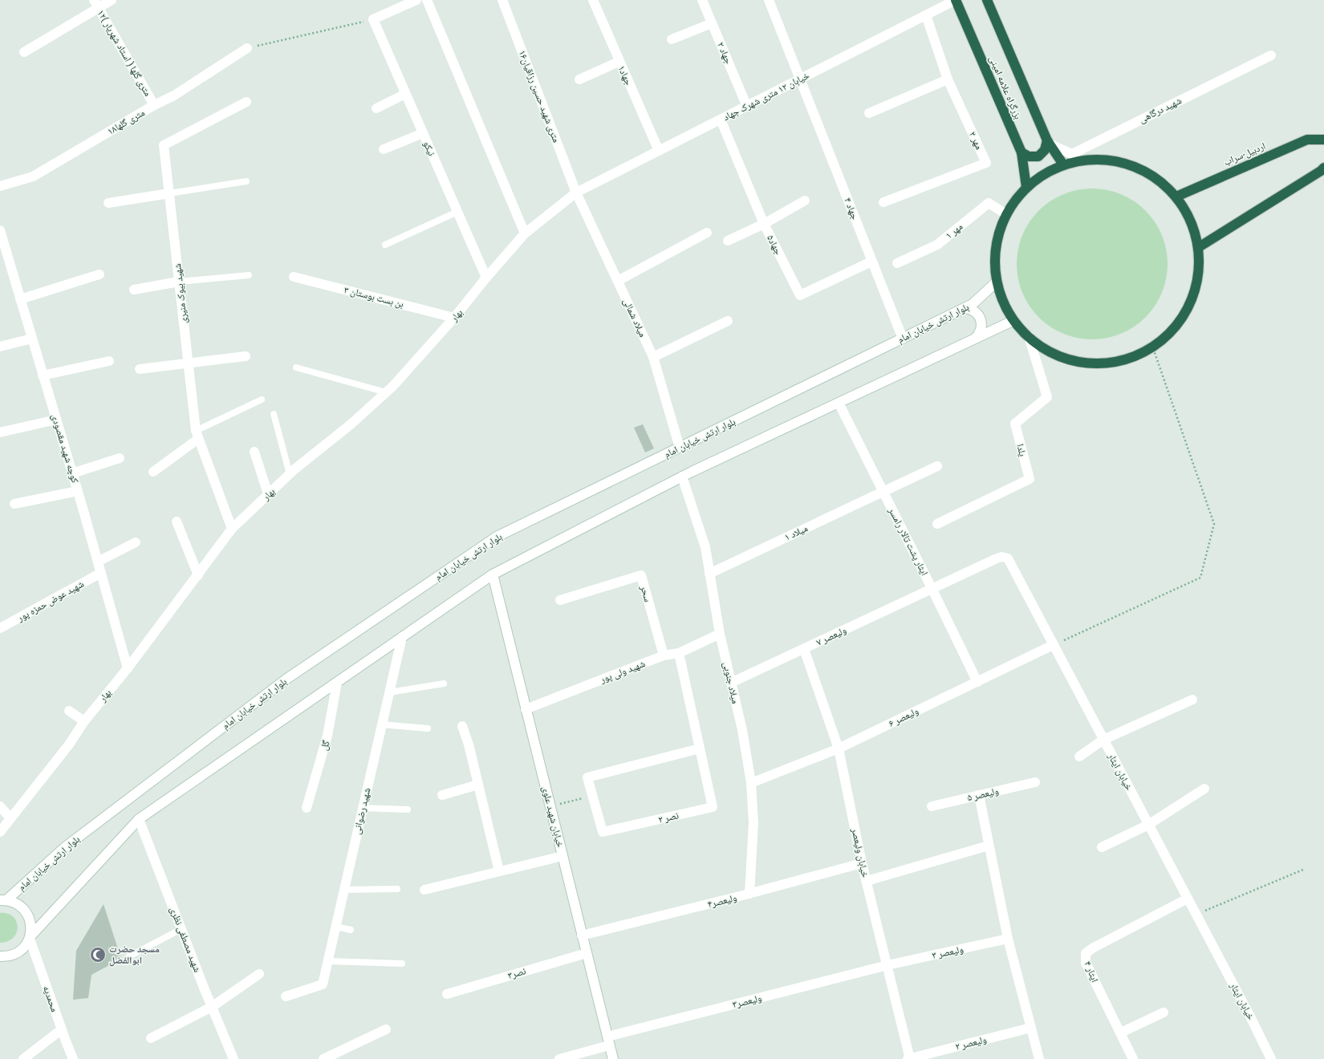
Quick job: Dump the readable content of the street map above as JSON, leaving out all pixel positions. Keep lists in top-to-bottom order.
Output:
{
  "streets": {
    "highway": ["بزرگراه علامه امینی", "اردبیل-سراب"],
    "street": [
      "۱۲متری گلها ( استاد شهریار )",
      "جهاد ۲",
      "جهاد۱",
      "۱۶متری شهید حسین رزاقیان",
      "خیابان ۱۲ متری شهرک جهاد",
      "شهید درگاهی",
      "۱۸متری گلها",
      "مهر ۲",
      "نیکو",
      "جهاد ۴",
      "مهر ۱",
      "جهاد۵",
      "شهید بیوک منیری",
      "بن بست بوستان ۳",
      "بهار",
      "میلاد شمالی",
      "بلوار ارتش خیابان امام",
      "کوچه شهید مقصودی",
      "یلدا",
      "میلاد ۱",
      "ایثار پشت تالار رامسر",
      "سحر",
      "شهید عوض حمزه پور",
      "ولیعصر ۷",
      "شهید ولی پور",
      "میلاد جنوبی",
      "ولیعصر ۶",
      "گل",
      "خیابان ایثار",
      "ولیعصر ۵",
      "شهید رضوانی",
      "خیابان شهید علوی",
      "نصر ۲",
      "خیابان ولیعصر",
      "ولیعصر۴",
      "شهید مصطفی نظری",
      "ولیعصر ۳",
      "ایثار ۴",
      "نصر۳",
      "محمدیه",
      "ولیعصر۳",
      "ولیعصر ۲"
    ]
  },
  "crossings": [
    ["۱۲متری گلها ( استاد شهریار )", "۱۸متری گلها"],
    ["جهاد ۲", "خیابان ۱۲ متری شهرک جهاد"],
    ["جهاد۱", "خیابان ۱۲ متری شهرک جهاد"],
    ["بزرگراه علامه امینی", "خیابان ۱۲ متری شهرک جهاد"],
    ["بزرگراه علامه امینی", "شهید درگاهی"],
    ["۱۶متری شهید حسین رزاقیان", "خیابان ۱۲ متری شهرک جهاد"],
    ["۱۶متری شهید حسین رزاقیان", "بهار"],
    ["۱۶متری شهید حسین رزاقیان", "میلاد شمالی"],
    ["خیابان ۱۲ متری شهرک جهاد", "مهر ۲"],
    ["خیابان ۱۲ متری شهرک جهاد", "جهاد ۴"],
    ["خیابان ۱۲ متری شهرک جهاد", "جهاد۵"],
    ["خیابان ۱۲ متری شهرک جهاد", "بهار"],
    ["خیابان ۱۲ متری شهرک جهاد", "میلاد شمالی"],
    ["نیکو", "بهار"],
    ["جهاد ۴", "جهاد۵"],
    ["جهاد ۴", "بلوار ارتش خیابان امام"],
    ["شهید بیوک منیری", "بهار"],
    ["بن بست بوستان ۳", "بهار"],
    ["بهار", "میلاد شمالی"],
    ["بهار", "کوچه شهید مقصودی"],
    ["میلاد شمالی", "بلوار ارتش خیابان امام"],
    ["بلوار ارتش خیابان امام", "محمدیه"],
    ["کوچه شهید مقصودی", "شهید عوض حمزه پور"],
    ["میلاد ۱", "ایثار پشت تالار رامسر"],
    ["میلاد ۱", "میلاد جنوبی"],
    ["ایثار پشت تالار رامسر", "ولیعصر ۷"],
    ["ایثار پشت تالار رامسر", "ولیعصر ۶"],
    ["ایثار پشت تالار رامسر", "خیابان ایثار"],
    ["سحر", "شهید ولی پور"],
    ["ولیعصر ۷", "میلاد جنوبی"],
    ["ولیعصر ۷", "خیابان ایثار"],
    ["ولیعصر ۷", "خیابان ولیعصر"],
    ["شهید ولی پور", "میلاد جنوبی"],
    ["شهید ولی پور", "خیابان شهید علوی"],
    ["شهید ولی پور", "نصر ۲"],
    ["میلاد جنوبی", "ولیعصر ۶"],
    ["میلاد جنوبی", "ولیعصر۴"],
    ["ولیعصر ۶", "خیابان ایثار"],
    ["ولیعصر ۶", "خیابان ولیعصر"],
    ["خیابان ایثار", "ایثار ۴"],
    ["خیابان شهید علوی", "ولیعصر۴"],
    ["خیابان شهید علوی", "نصر۳"],
    ["خیابان شهید علوی", "ولیعصر۳"],
    ["خیابان ولیعصر", "ولیعصر۴"],
    ["خیابان ولیعصر", "ولیعصر ۳"],
    ["خیابان ولیعصر", "ولیعصر۳"],
    ["خیابان ولیعصر", "ولیعصر ۲"],
    ["ولیعصر ۳", "ولیعصر۳"]
  ],
  "places": {
    "mosque": ["مسجد حضرت ابوالفضل"]
  }
}
